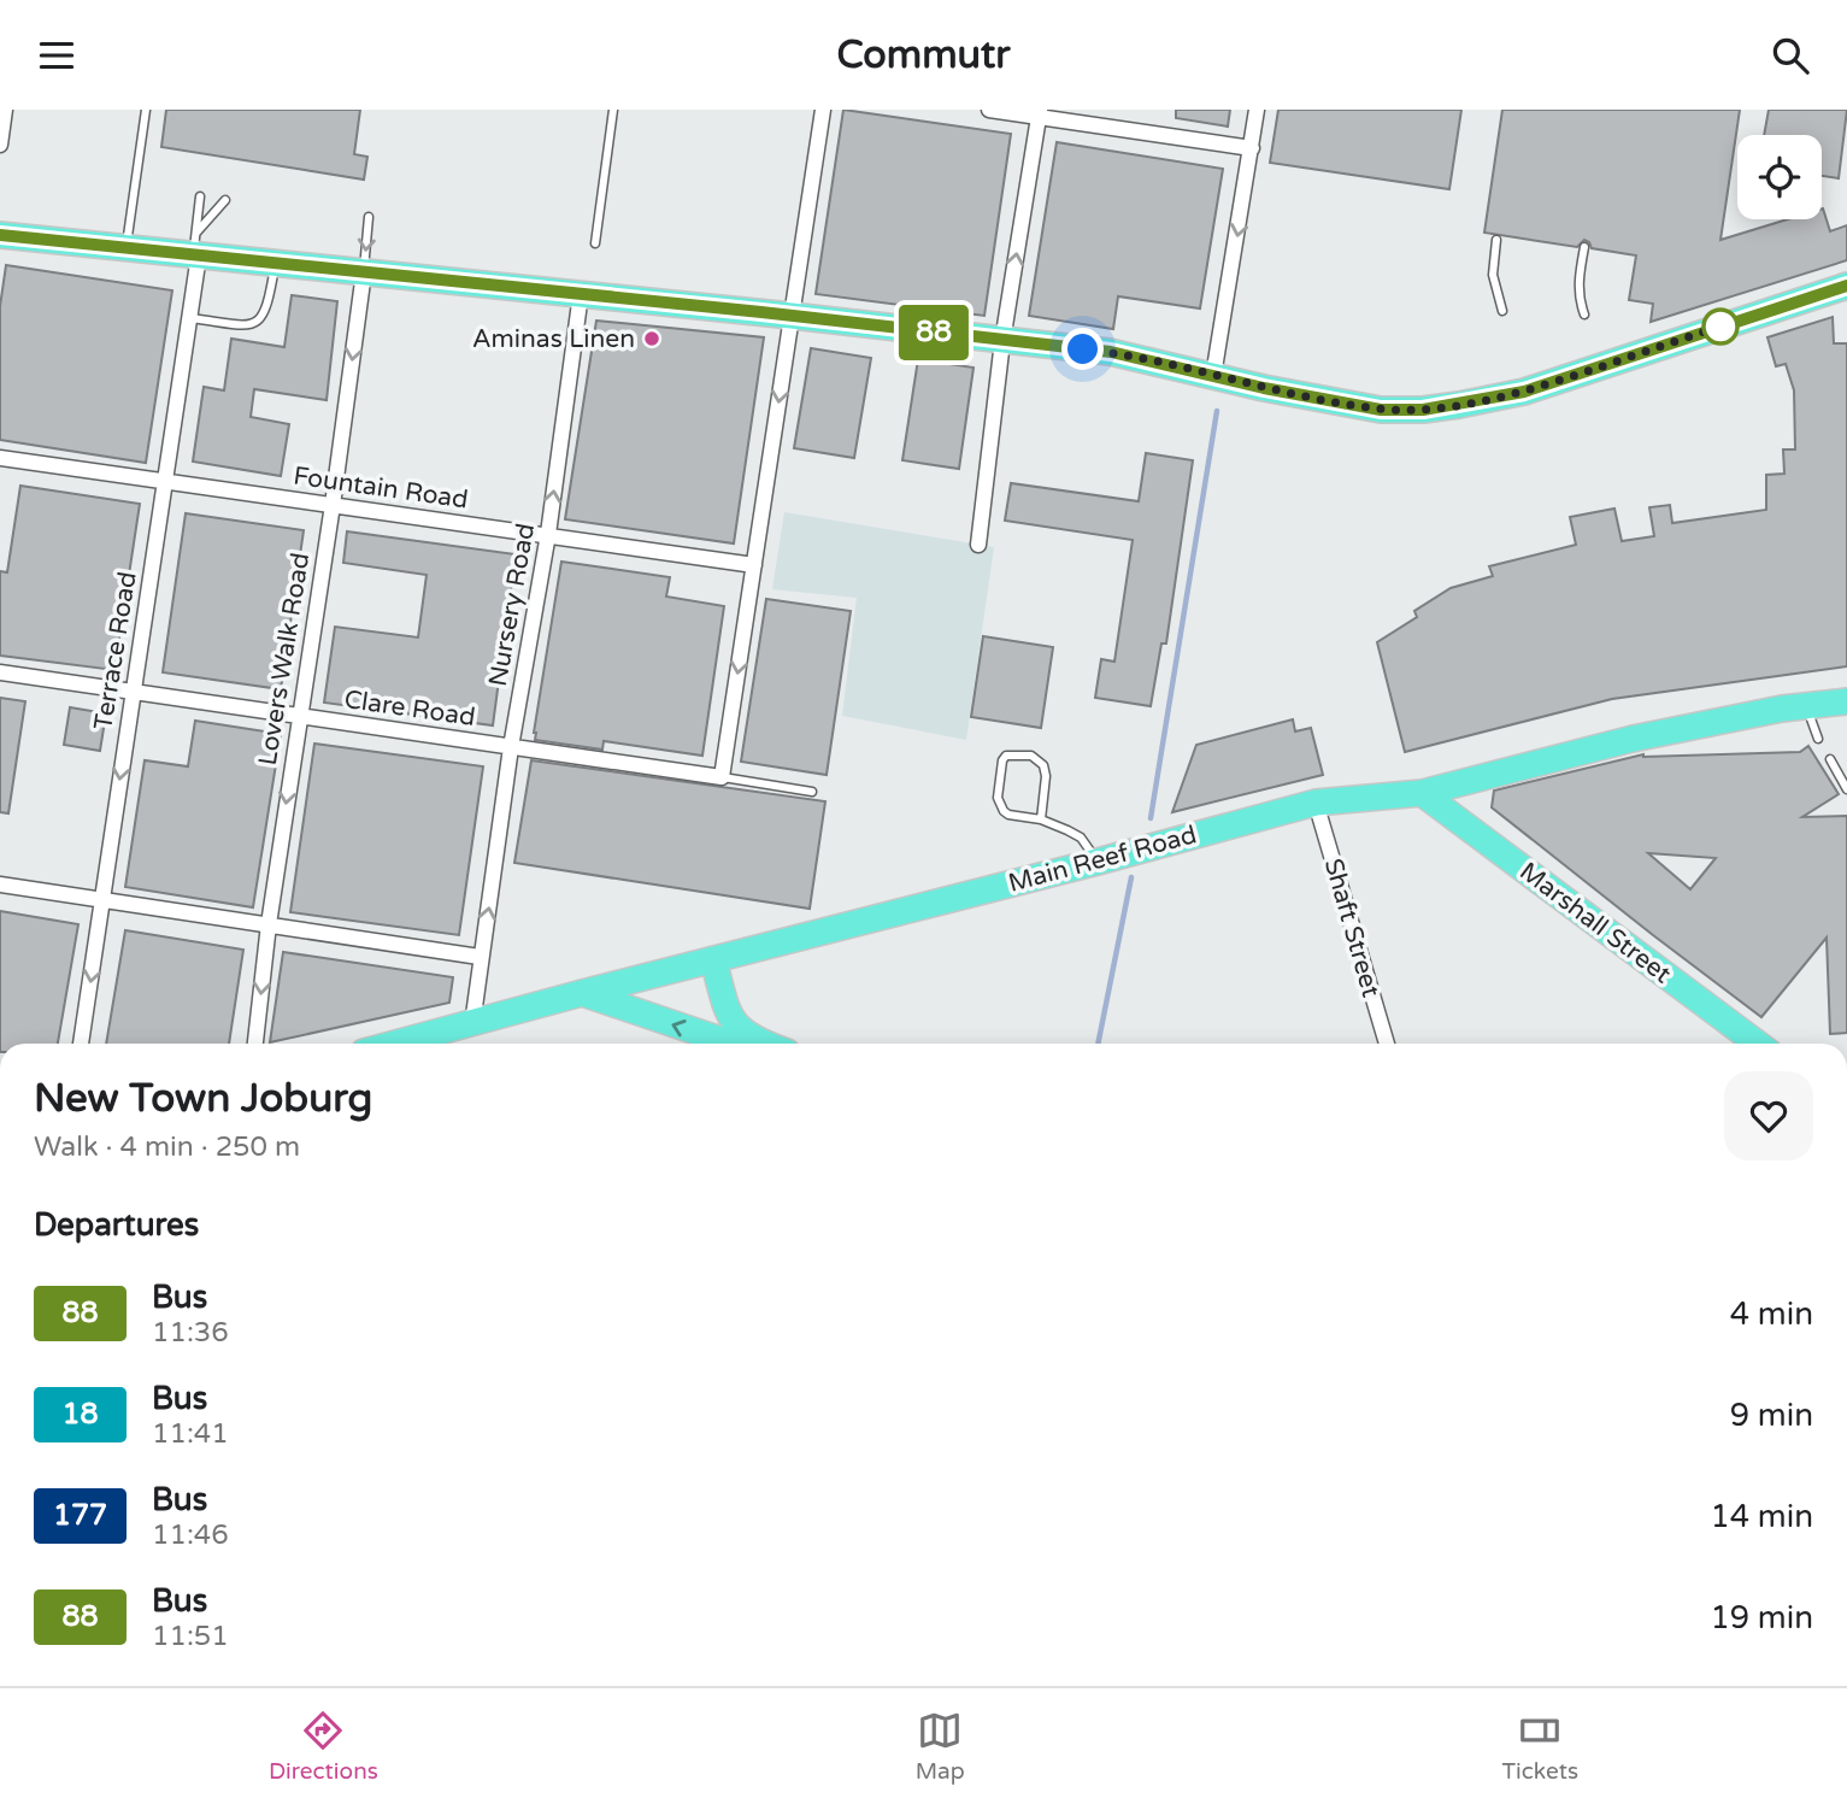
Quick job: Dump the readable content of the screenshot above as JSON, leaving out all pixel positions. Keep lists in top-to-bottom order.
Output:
{
  "streets": {
    "main road": ["Main Reef Road", "Marshall Street"],
    "street": [
      "Fountain Road",
      "Nursery Road",
      "Terrace Road",
      "Lovers Walk Road",
      "Clare Road",
      "Shaft Street"
    ]
  },
  "crossings": [
    ["Fountain Road", "Nursery Road"],
    ["Fountain Road", "Terrace Road"],
    ["Fountain Road", "Lovers Walk Road"],
    ["Nursery Road", "Clare Road"],
    ["Nursery Road", "Main Reef Road"],
    ["Terrace Road", "Clare Road"],
    ["Lovers Walk Road", "Clare Road"],
    ["Main Reef Road", "Marshall Street"],
    ["Main Reef Road", "Shaft Street"]
  ],
  "one_way": ["Nursery Road", "Terrace Road", "Lovers Walk Road"],
  "places": ["Aminas Linen"],
  "lines": ["bus line 88"],
  "page": {
    "header": "Commutr",
    "on_map": "88",
    "heading": [
      ["New Town Joburg", "Walk · 4 min · 250 m"],
      "Departures"
    ],
    "list": [
      {
        "mark": "88",
        "name": "Bus",
        "note": "11:36",
        "value": "4 min"
      },
      {
        "mark": "18",
        "name": "Bus",
        "note": "11:41",
        "value": "9 min"
      },
      {
        "mark": "177",
        "name": "Bus",
        "note": "11:46",
        "value": "14 min"
      },
      {
        "mark": "88",
        "name": "Bus",
        "note": "11:51",
        "value": "19 min"
      }
    ],
    "tabs": ["Directions", "Map", "Tickets"]
  }
}
